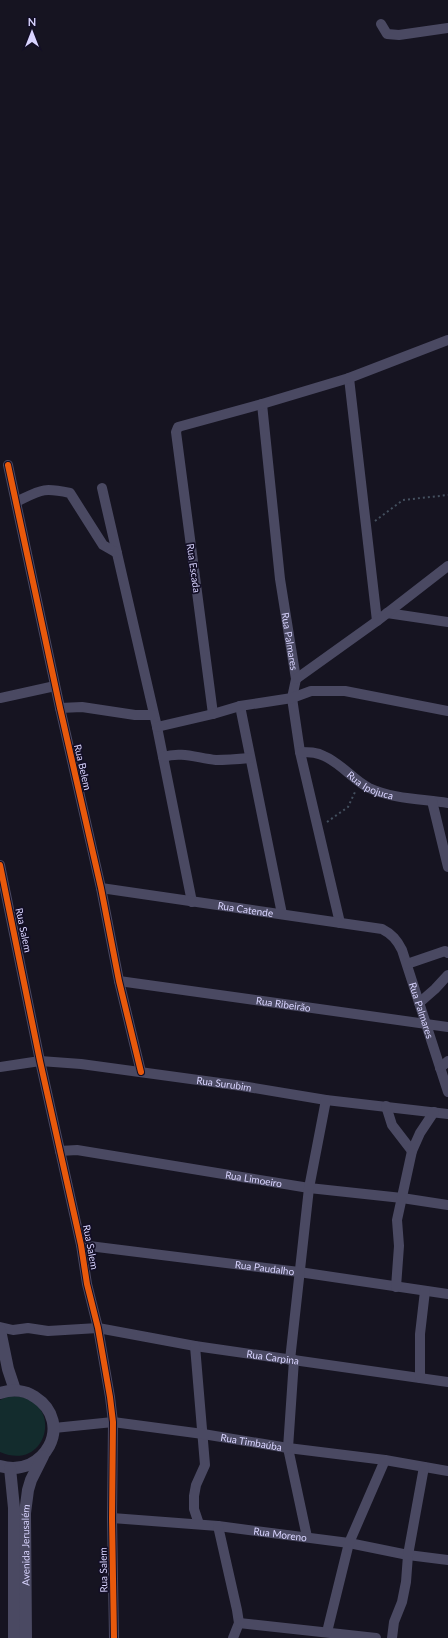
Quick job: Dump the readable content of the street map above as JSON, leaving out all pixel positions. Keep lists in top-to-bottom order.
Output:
{
  "streets": {
    "street": [
      "Rua Escada",
      "Rua Palmares",
      "Rua Belem",
      "Rua Ipojuca",
      "Rua Catende",
      "Rua Salem",
      "Rua Ribeirão",
      "Rua Surubim",
      "Rua Limoeiro",
      "Rua Paudalho",
      "Rua Carpina",
      "Rua Timbaúba",
      "Rua Moreno",
      "Avenida Jerusalém"
    ]
  },
  "crossings": [
    ["Rua Escada", "Rua Palmares"],
    ["Rua Palmares", "Rua Ipojuca"],
    ["Rua Palmares", "Rua Catende"],
    ["Rua Palmares", "Rua Ribeirão"],
    ["Rua Belem", "Rua Catende"],
    ["Rua Belem", "Rua Ribeirão"],
    ["Rua Belem", "Rua Surubim"],
    ["Rua Salem", "Rua Surubim"],
    ["Rua Salem", "Rua Limoeiro"],
    ["Rua Salem", "Rua Paudalho"],
    ["Rua Salem", "Rua Carpina"],
    ["Rua Salem", "Rua Timbaúba"],
    ["Rua Salem", "Rua Moreno"],
    ["Rua Timbaúba", "Avenida Jerusalém"]
  ],
  "north": "top"
}
